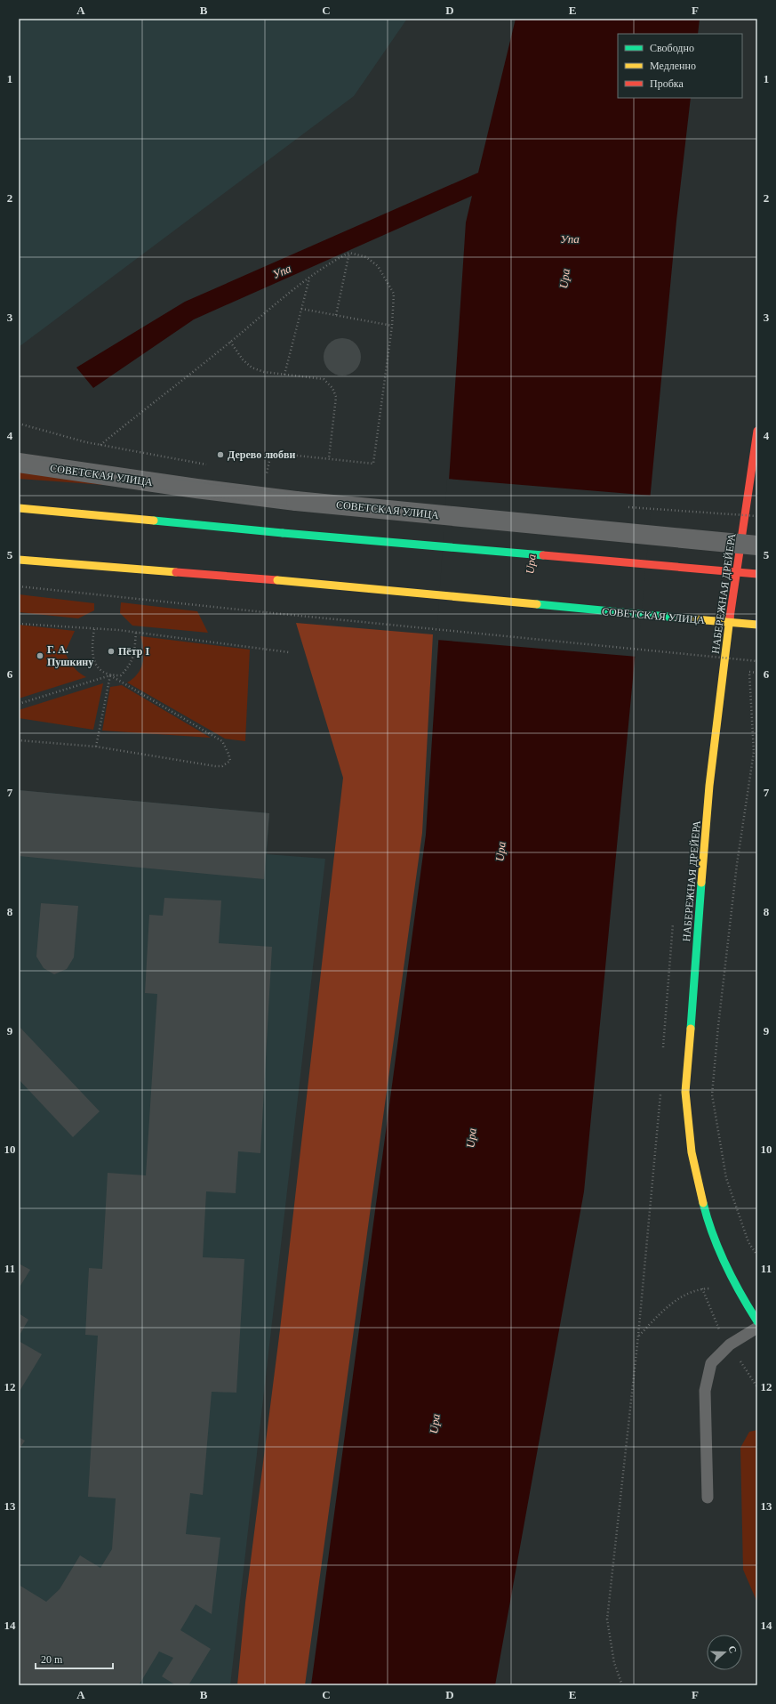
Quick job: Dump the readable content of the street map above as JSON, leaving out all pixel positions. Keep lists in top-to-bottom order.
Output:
{
  "streets": {
    "main road": ["СОВЕТСКАЯ УЛИЦА", "НАБЕРЕЖНАЯ ДРЕЙЕРА"]
  },
  "water": ["Упа", "Upa"],
  "places": ["Дерево любви", "Пётр I", "Г. А. Пушкину"],
  "legend": ["Свободно", "Медленно", "Пробка"],
  "scale_bar": "20 m",
  "north": "right",
  "grid": {
    "columns": [
      "A",
      "B",
      "C",
      "D",
      "E",
      "F"
    ],
    "rows": [
      "1",
      "2",
      "3",
      "4",
      "5",
      "6",
      "7",
      "8",
      "9",
      "10",
      "11",
      "12",
      "13",
      "14"
    ]
  }
}
